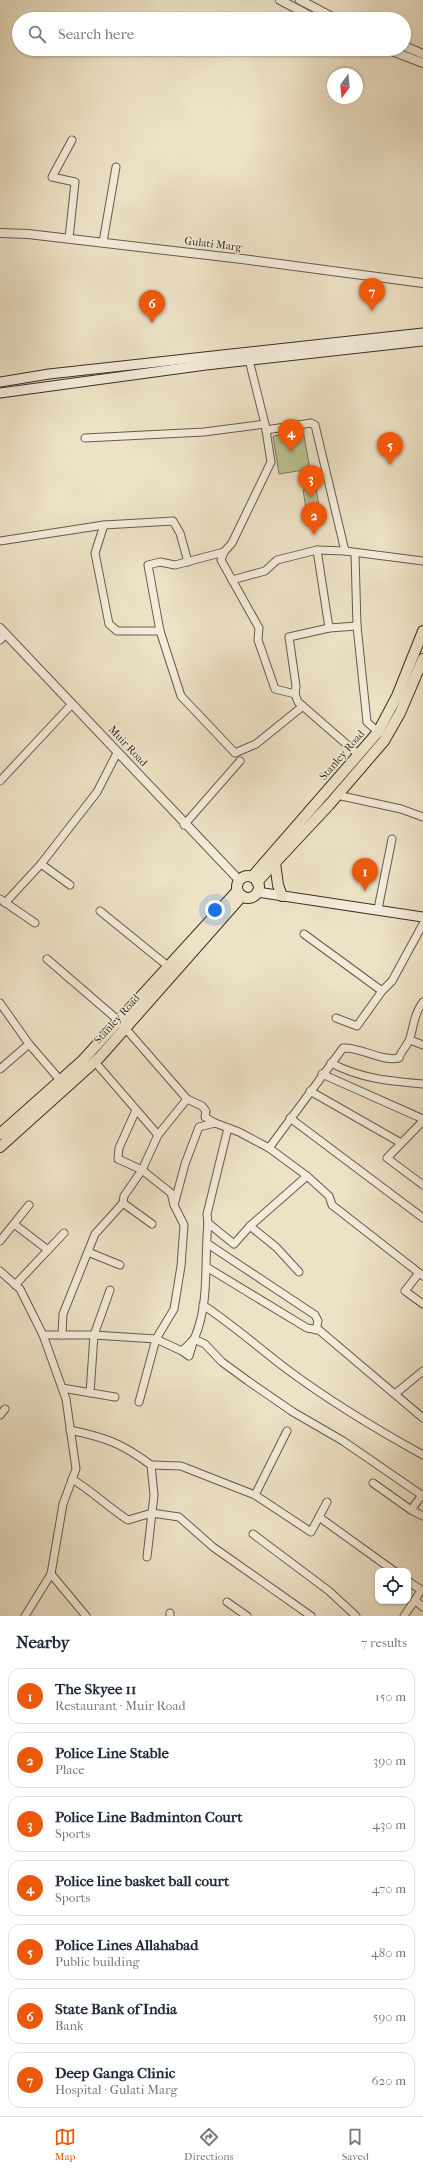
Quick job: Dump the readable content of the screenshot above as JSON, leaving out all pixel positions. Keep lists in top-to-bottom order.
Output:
{
  "streets": {
    "main road": ["Stanley Road"],
    "street": ["Gulati Marg", "Muir Road"]
  },
  "crossings": [
    ["Muir Road", "Stanley Road"]
  ],
  "north": "bottom",
  "page": {
    "search": "Search here",
    "pins": [
      "7",
      "6",
      "4",
      "5",
      "3",
      "2",
      "1"
    ],
    "heading": ["Nearby", "7 results"],
    "list": [
      {
        "mark": "1",
        "name": "The Skyee 11",
        "note": "Restaurant · Muir Road",
        "value": "150 m"
      },
      {
        "mark": "2",
        "name": "Police Line Stable",
        "note": "Place",
        "value": "390 m"
      },
      {
        "mark": "3",
        "name": "Police Line Badminton Court",
        "note": "Sports",
        "value": "430 m"
      },
      {
        "mark": "4",
        "name": "Police line basket ball court",
        "note": "Sports",
        "value": "470 m"
      },
      {
        "mark": "5",
        "name": "Police Lines Allahabad",
        "note": "Public building",
        "value": "480 m"
      },
      {
        "mark": "6",
        "name": "State Bank of India",
        "note": "Bank",
        "value": "590 m"
      },
      {
        "mark": "7",
        "name": "Deep Ganga Clinic",
        "note": "Hospital · Gulati Marg",
        "value": "620 m"
      }
    ],
    "nav": ["Map", "Directions", "Saved"]
  }
}
